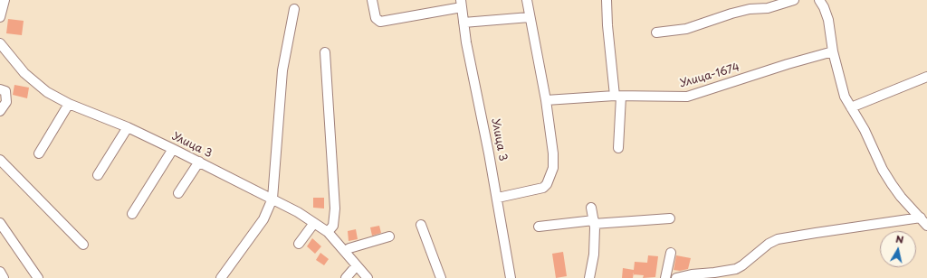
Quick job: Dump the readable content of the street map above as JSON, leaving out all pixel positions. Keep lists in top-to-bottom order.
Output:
{
  "streets": {
    "street": ["Улица-1674", "Улица 3"]
  },
  "north": "top"
}
